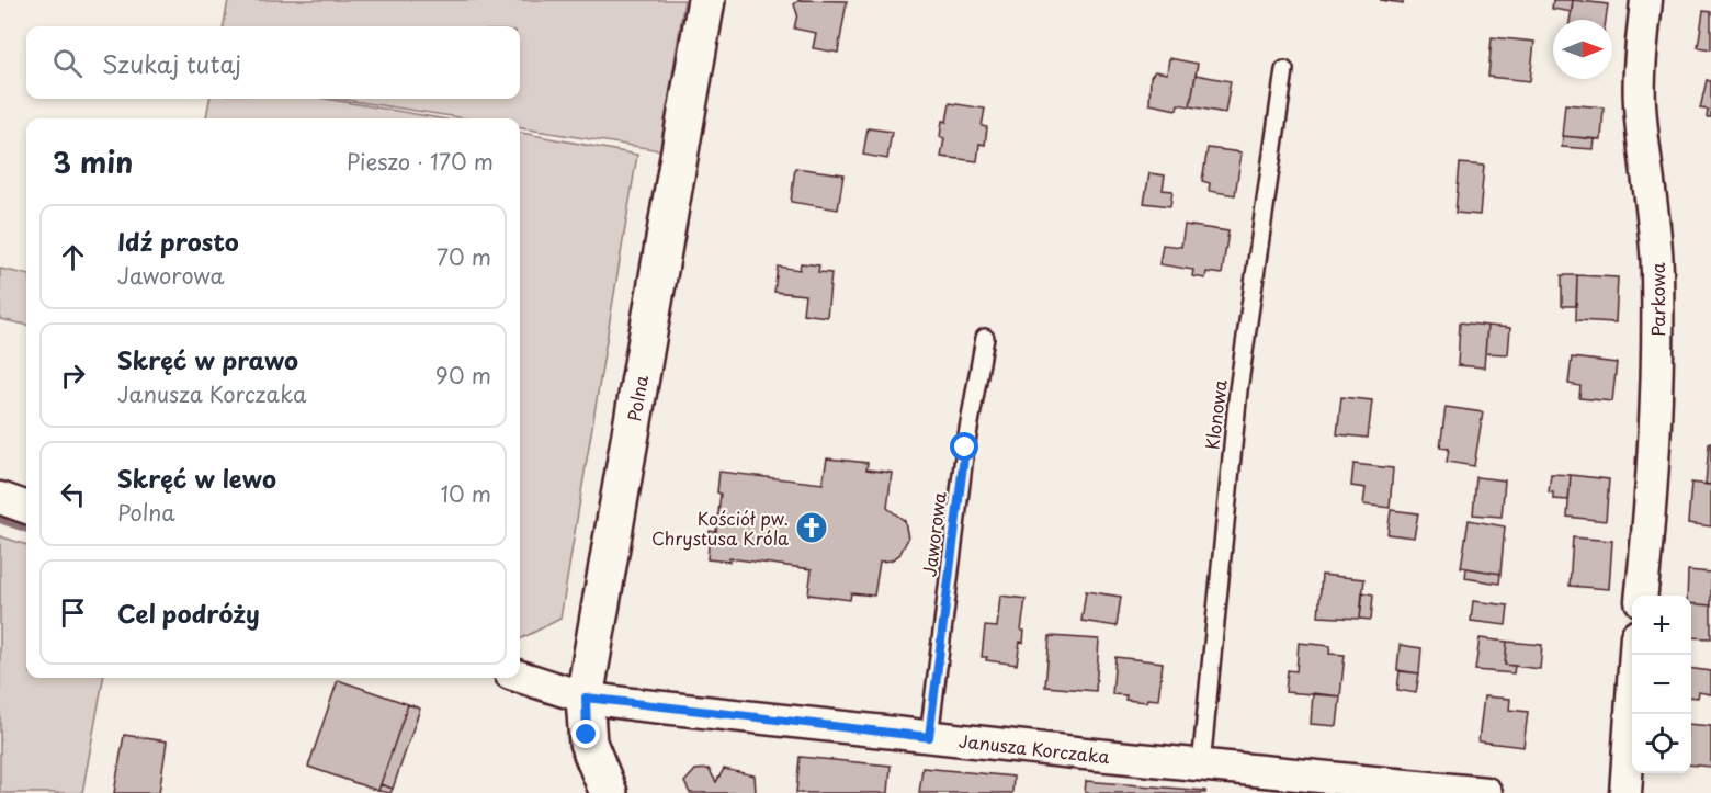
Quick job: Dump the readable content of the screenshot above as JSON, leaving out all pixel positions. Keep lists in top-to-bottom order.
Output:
{
  "streets": {
    "street": ["Parkowa", "Polna", "Janusza Korczaka"],
    "lane": ["Klonowa", "Jaworowa"]
  },
  "crossings": [
    ["Polna", "Janusza Korczaka"],
    ["Klonowa", "Janusza Korczaka"],
    ["Jaworowa", "Janusza Korczaka"]
  ],
  "places": {
    "church": ["Kościół pw. Chrystusa Króla"]
  },
  "north": "right",
  "page": {
    "search": "Szukaj tutaj",
    "heading": ["3 min", "Pieszo · 170 m"],
    "list": [
      ["Idź prosto", "Jaworowa", "70 m"],
      ["Skręć w prawo", "Janusza Korczaka", "90 m"],
      ["Skręć w lewo", "Polna", "10 m"],
      "Cel podróży"
    ],
    "map_buttons": ["+", "−"]
  }
}
